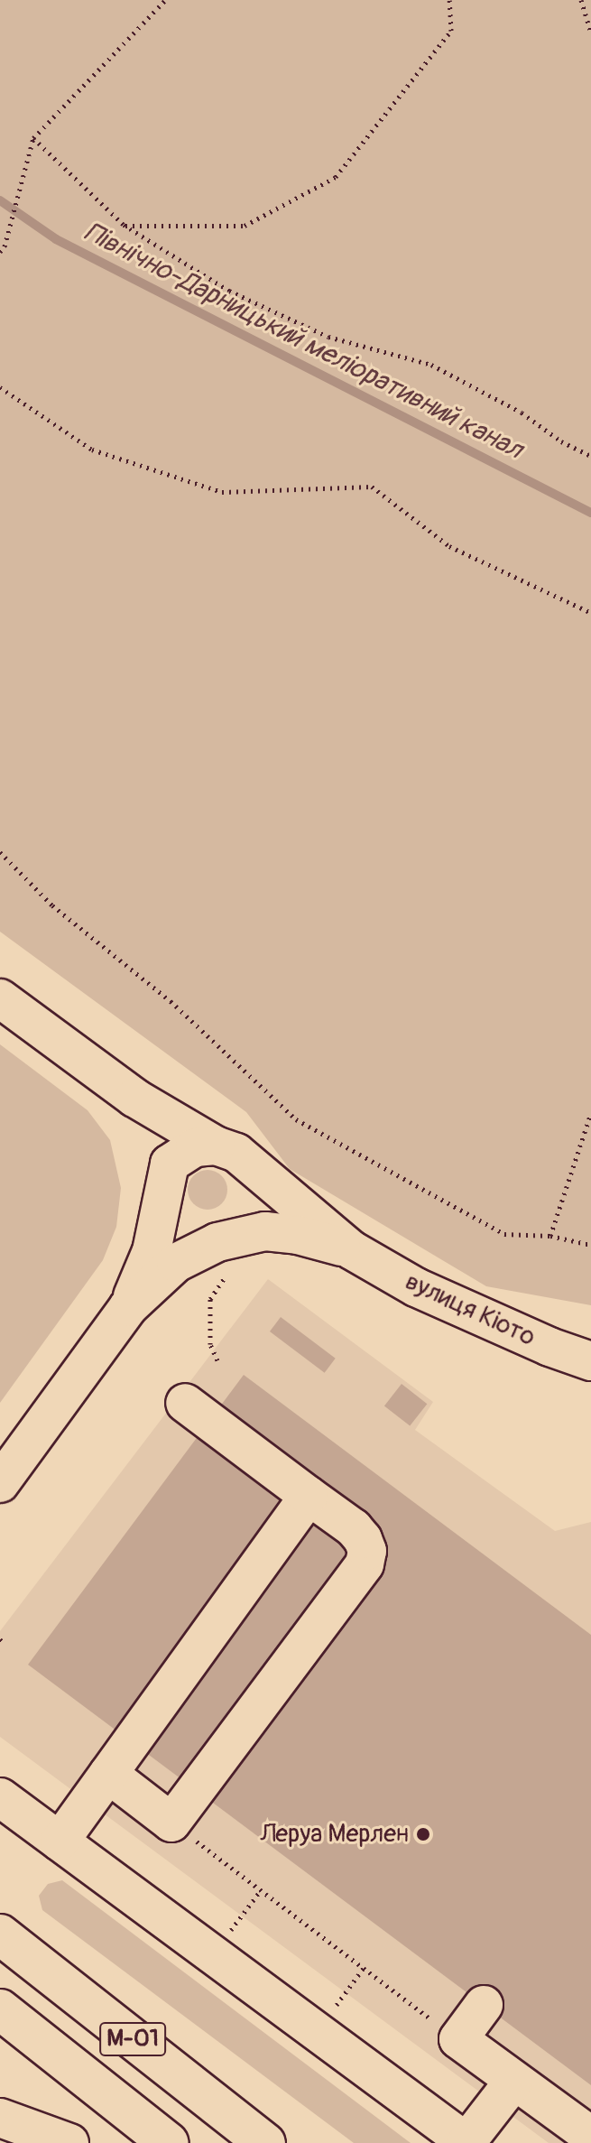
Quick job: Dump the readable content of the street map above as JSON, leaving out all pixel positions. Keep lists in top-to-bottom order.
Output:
{
  "streets": {
    "highway": ["М-01"],
    "street": ["вулиця Кіото"]
  },
  "water": ["Північно-Дарницький меліоративний канал"],
  "places": ["Леруа Мерлен"]
}
